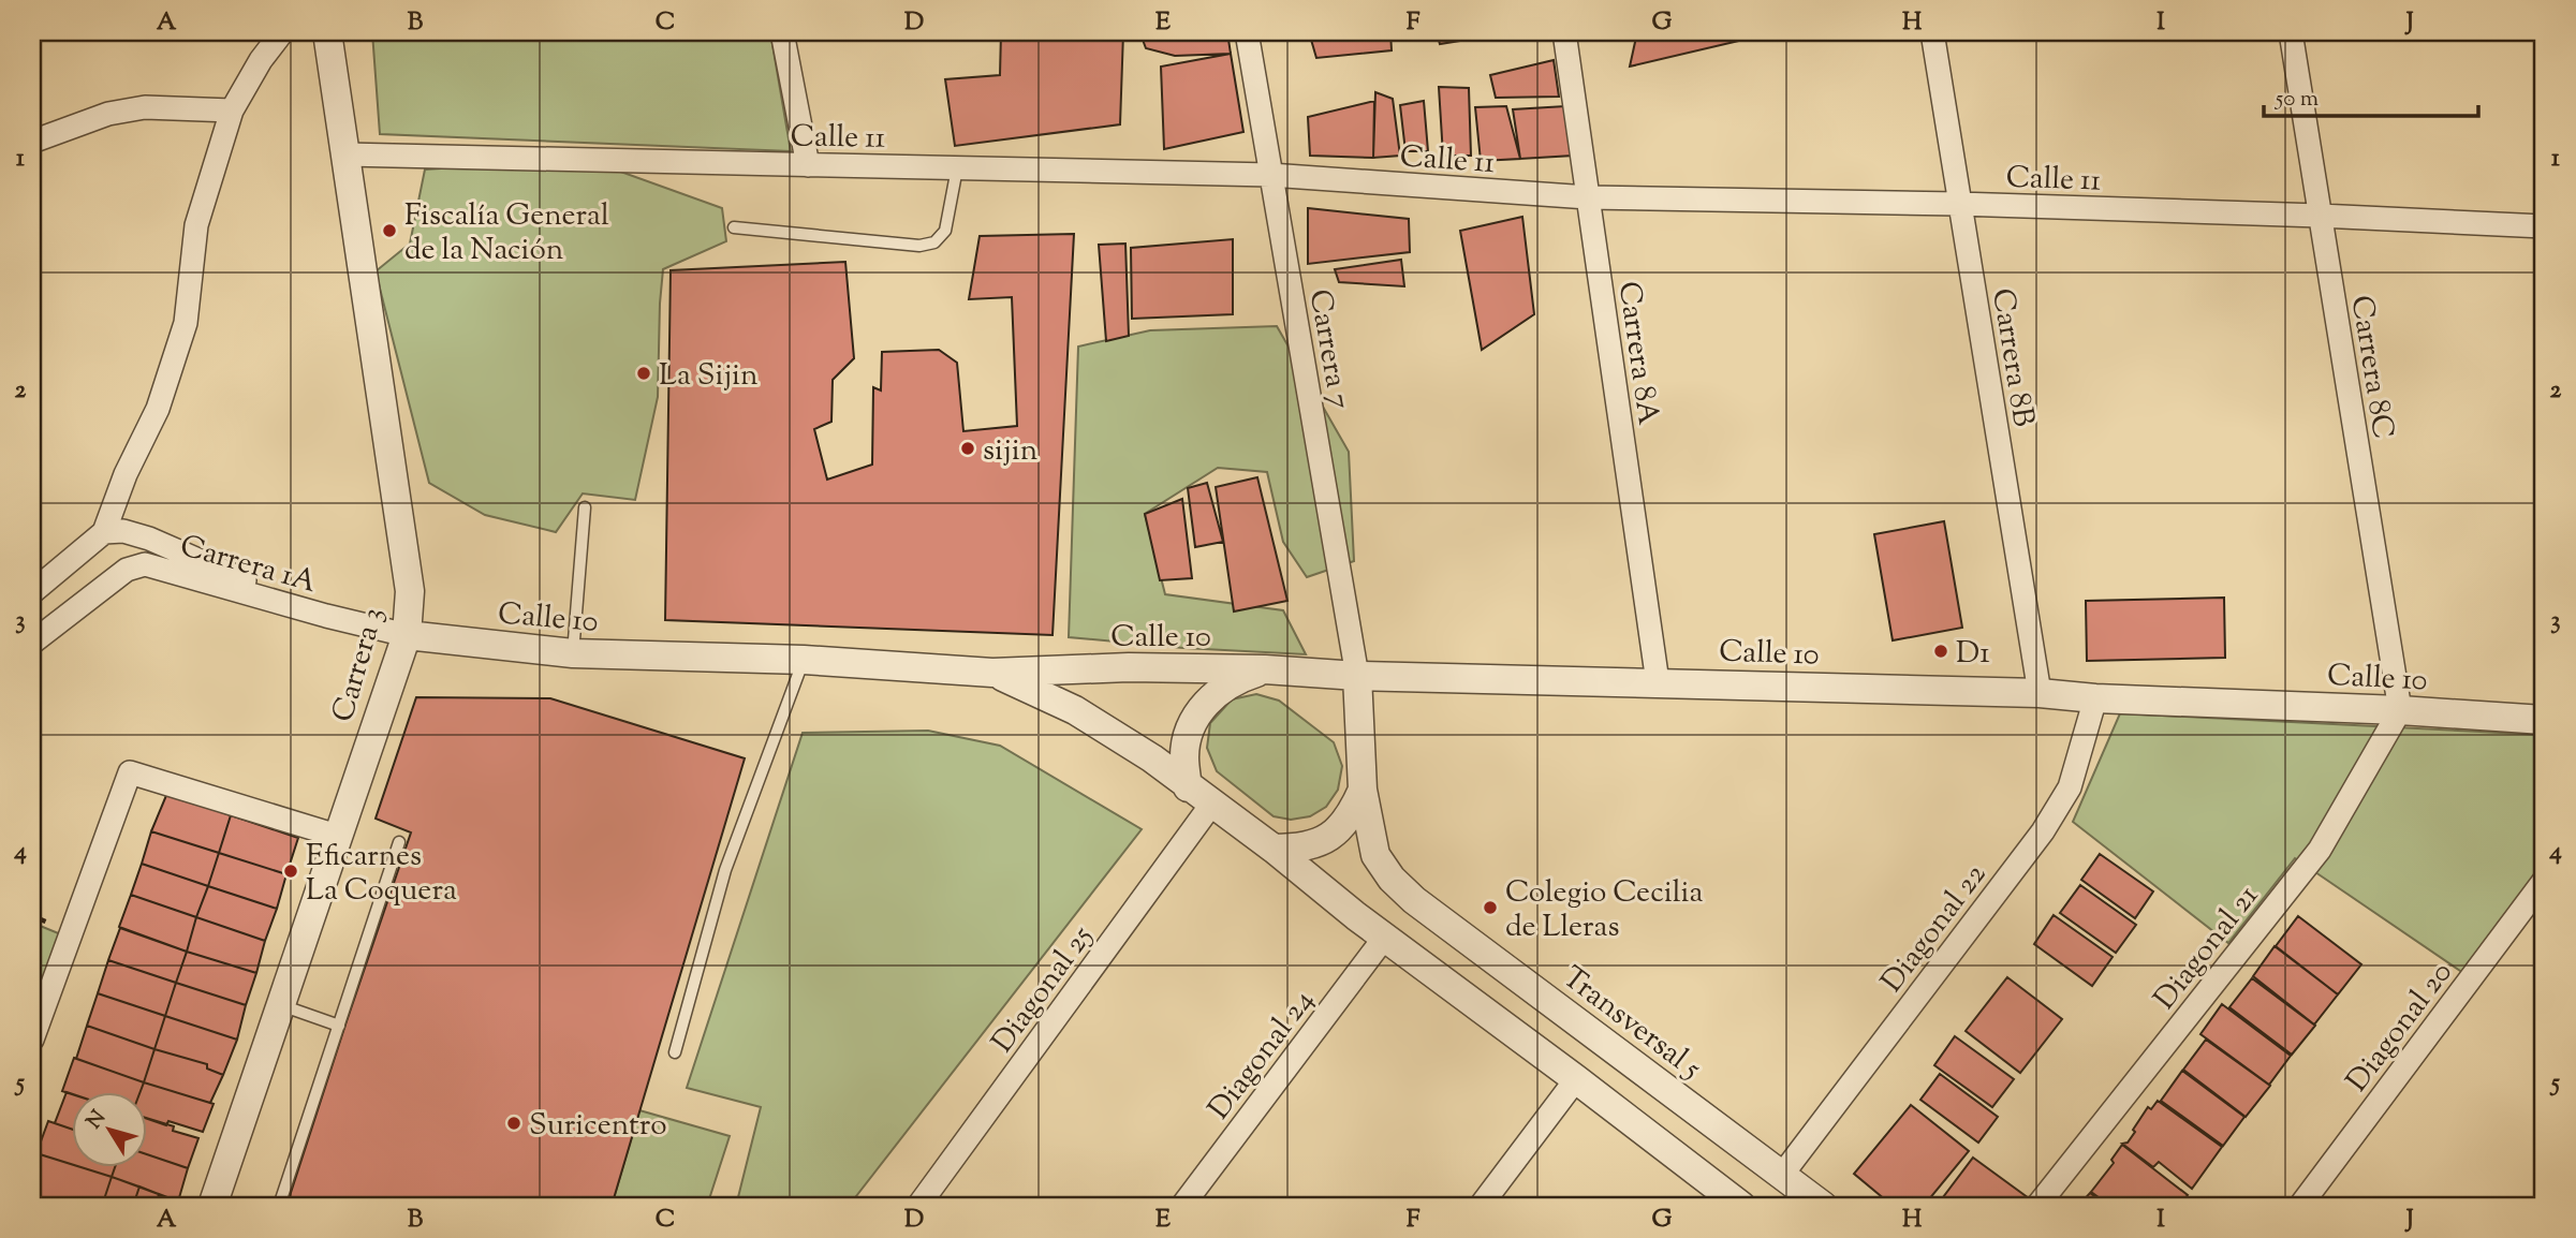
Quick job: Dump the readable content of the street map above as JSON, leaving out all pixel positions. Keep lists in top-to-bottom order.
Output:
{
  "streets": {
    "street": [
      "Calle 11",
      "Carrera 7",
      "Carrera 8A",
      "Carrera 8B",
      "Carrera 8C",
      "Carrera 1A",
      "Calle 10",
      "Carrera 3",
      "Diagonal 22",
      "Diagonal 21",
      "Diagonal 25",
      "Transversal 5",
      "Diagonal 20",
      "Diagonal 24"
    ]
  },
  "crossings": [
    ["Calle 11", "Carrera 7"],
    ["Calle 11", "Carrera 8A"],
    ["Calle 11", "Carrera 8B"],
    ["Calle 11", "Carrera 8C"],
    ["Calle 11", "Carrera 3"],
    ["Carrera 7", "Calle 10"],
    ["Carrera 7", "Diagonal 25"],
    ["Carrera 7", "Transversal 5"],
    ["Carrera 8A", "Calle 10"],
    ["Carrera 8B", "Calle 10"],
    ["Carrera 8C", "Calle 10"],
    ["Carrera 8C", "Diagonal 21"],
    ["Carrera 1A", "Calle 10"],
    ["Calle 10", "Carrera 3"],
    ["Calle 10", "Diagonal 22"],
    ["Calle 10", "Diagonal 21"],
    ["Calle 10", "Diagonal 25"],
    ["Calle 10", "Transversal 5"],
    ["Diagonal 22", "Transversal 5"],
    ["Diagonal 25", "Transversal 5"]
  ],
  "places": [
    "Fiscalía General de la Nación",
    "La Sijin",
    "sijin",
    "D1",
    "Eficarnes La Coquera",
    "Colegio Cecilia de Lleras",
    "Suricentro"
  ],
  "scale_bar": "50 m",
  "north": "top left",
  "grid": {
    "columns": [
      "A",
      "B",
      "C",
      "D",
      "E",
      "F",
      "G",
      "H",
      "I",
      "J"
    ],
    "rows": [
      "1",
      "2",
      "3",
      "4",
      "5"
    ]
  }
}
